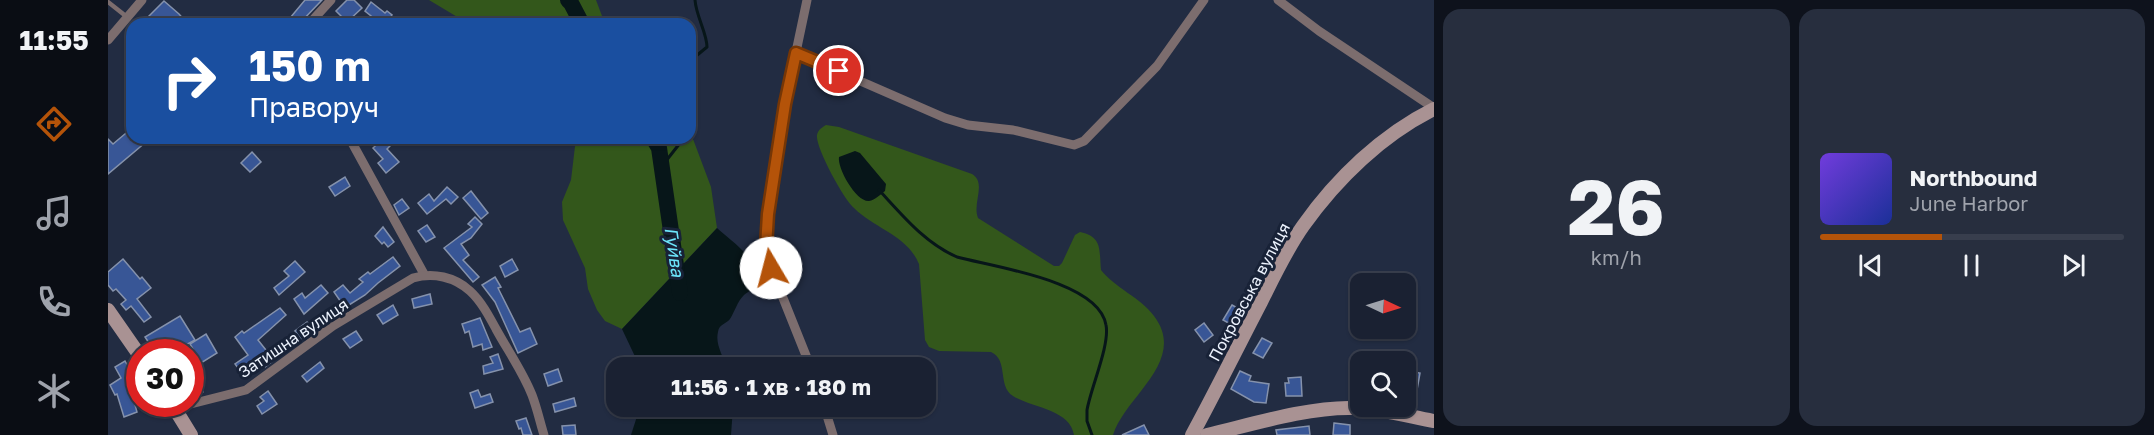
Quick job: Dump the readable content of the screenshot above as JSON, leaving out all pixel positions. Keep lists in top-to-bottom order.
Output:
{
  "streets": {
    "street": ["Покровська вулиця", "Затишна вулиця"]
  },
  "water": ["Гуйва"],
  "north": "right",
  "page": {
    "tabs": "11:55",
    "tile": ["26", "km/h"],
    "turn": ["150 m", "Праворуч"],
    "song": ["Northbound", "June Harbor"],
    "limit": "30",
    "trip": "11:56 · 1 хв · 180 m"
  }
}
